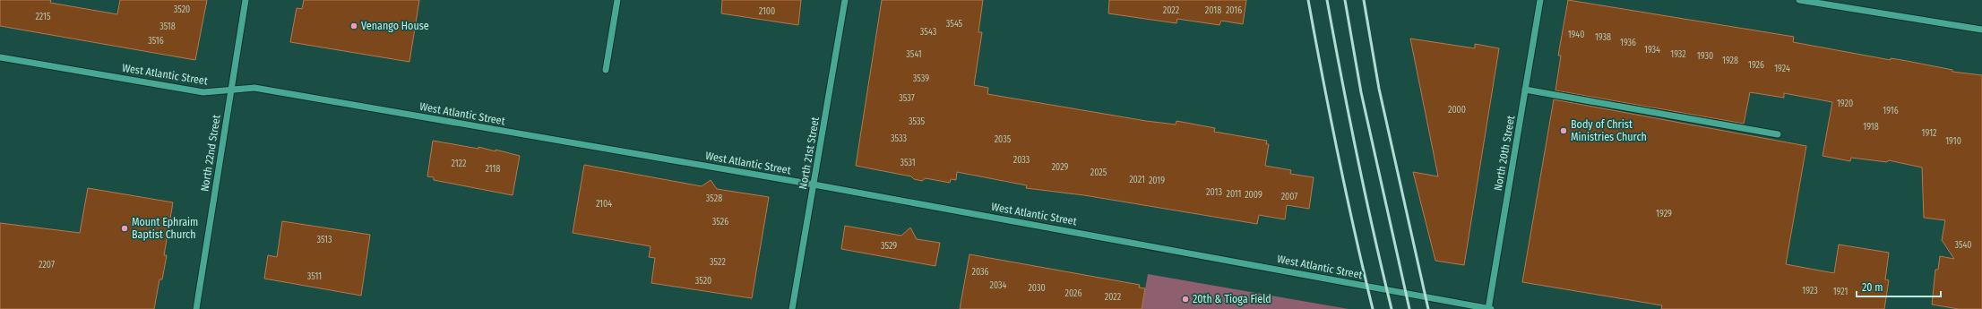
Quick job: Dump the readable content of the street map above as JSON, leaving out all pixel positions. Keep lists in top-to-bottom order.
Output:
{
  "streets": {
    "street": [
      "West Atlantic Street",
      "North 22nd Street",
      "North 21st Street",
      "North 20th Street"
    ]
  },
  "crossings": [
    ["West Atlantic Street", "North 22nd Street"],
    ["West Atlantic Street", "North 21st Street"],
    ["West Atlantic Street", "North 20th Street"]
  ],
  "places": [
    "Venango House",
    "Body of Christ Ministries Church",
    "Mount Ephraim Baptist Church",
    "20th & Tioga Field"
  ],
  "house_numbers": [
    "3520",
    "2022",
    "2018",
    "2016",
    "2100",
    "2215",
    "3545",
    "3518",
    "3543",
    "1940",
    "1938",
    "3516",
    "1936",
    "1934",
    "3541",
    "1932",
    "1930",
    "1928",
    "1926",
    "1924",
    "3539",
    "3537",
    "1920",
    "2000",
    "1916",
    "3535",
    "1918",
    "1912",
    "3533",
    "2035",
    "1910",
    "2033",
    "3531",
    "2122",
    "2029",
    "2118",
    "2025",
    "2021",
    "2019",
    "2013",
    "2011",
    "2009",
    "2007",
    "3528",
    "2104",
    "1929",
    "3526",
    "3513",
    "3540",
    "3529",
    "3522",
    "2207",
    "2036",
    "3511",
    "3520",
    "2034",
    "2030",
    "1923",
    "1921",
    "2026",
    "2022"
  ],
  "scale_bar": "20 m"
}
